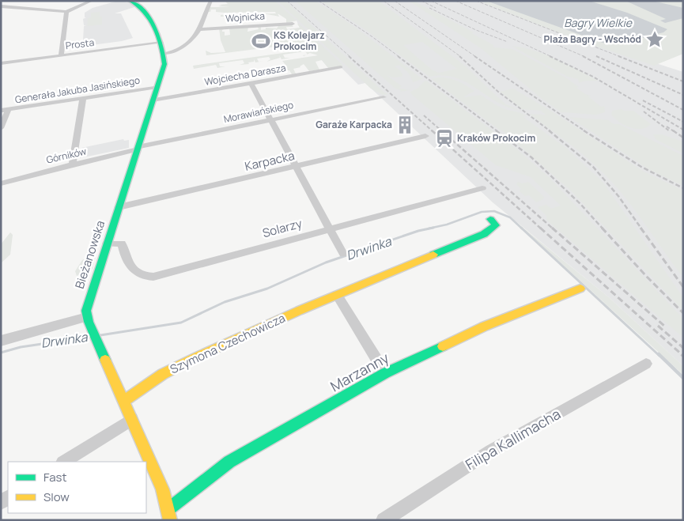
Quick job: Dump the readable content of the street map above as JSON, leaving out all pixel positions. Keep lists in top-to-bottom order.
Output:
{
  "streets": {
    "street": [
      "Wojnicka",
      "Prosta",
      "Wojciecha Darasza",
      "Generała Jakuba Jasińskiego",
      "Morawiańskiego",
      "Górników",
      "Karpacka",
      "Solarzy",
      "Bieżanowska",
      "Szymona Czechowicza",
      "Marzanny",
      "Filipa Kallimacha"
    ]
  },
  "crossings": [
    ["Prosta", "Bieżanowska"],
    ["Wojciecha Darasza", "Bieżanowska"],
    ["Generała Jakuba Jasińskiego", "Bieżanowska"],
    ["Morawiańskiego", "Górników"],
    ["Morawiańskiego", "Bieżanowska"],
    ["Górników", "Bieżanowska"],
    ["Karpacka", "Bieżanowska"],
    ["Solarzy", "Bieżanowska"]
  ],
  "water": ["Bagry Wielkie", "Drwinka"],
  "places": {
    "place": ["Plaża Bagry - Wschód"],
    "sports": ["KS Kolejarz Prokocim"],
    "building": ["Garaże Karpacka"],
    "station": ["Kraków Prokocim"]
  },
  "legend": ["Fast", "Slow"]
}
